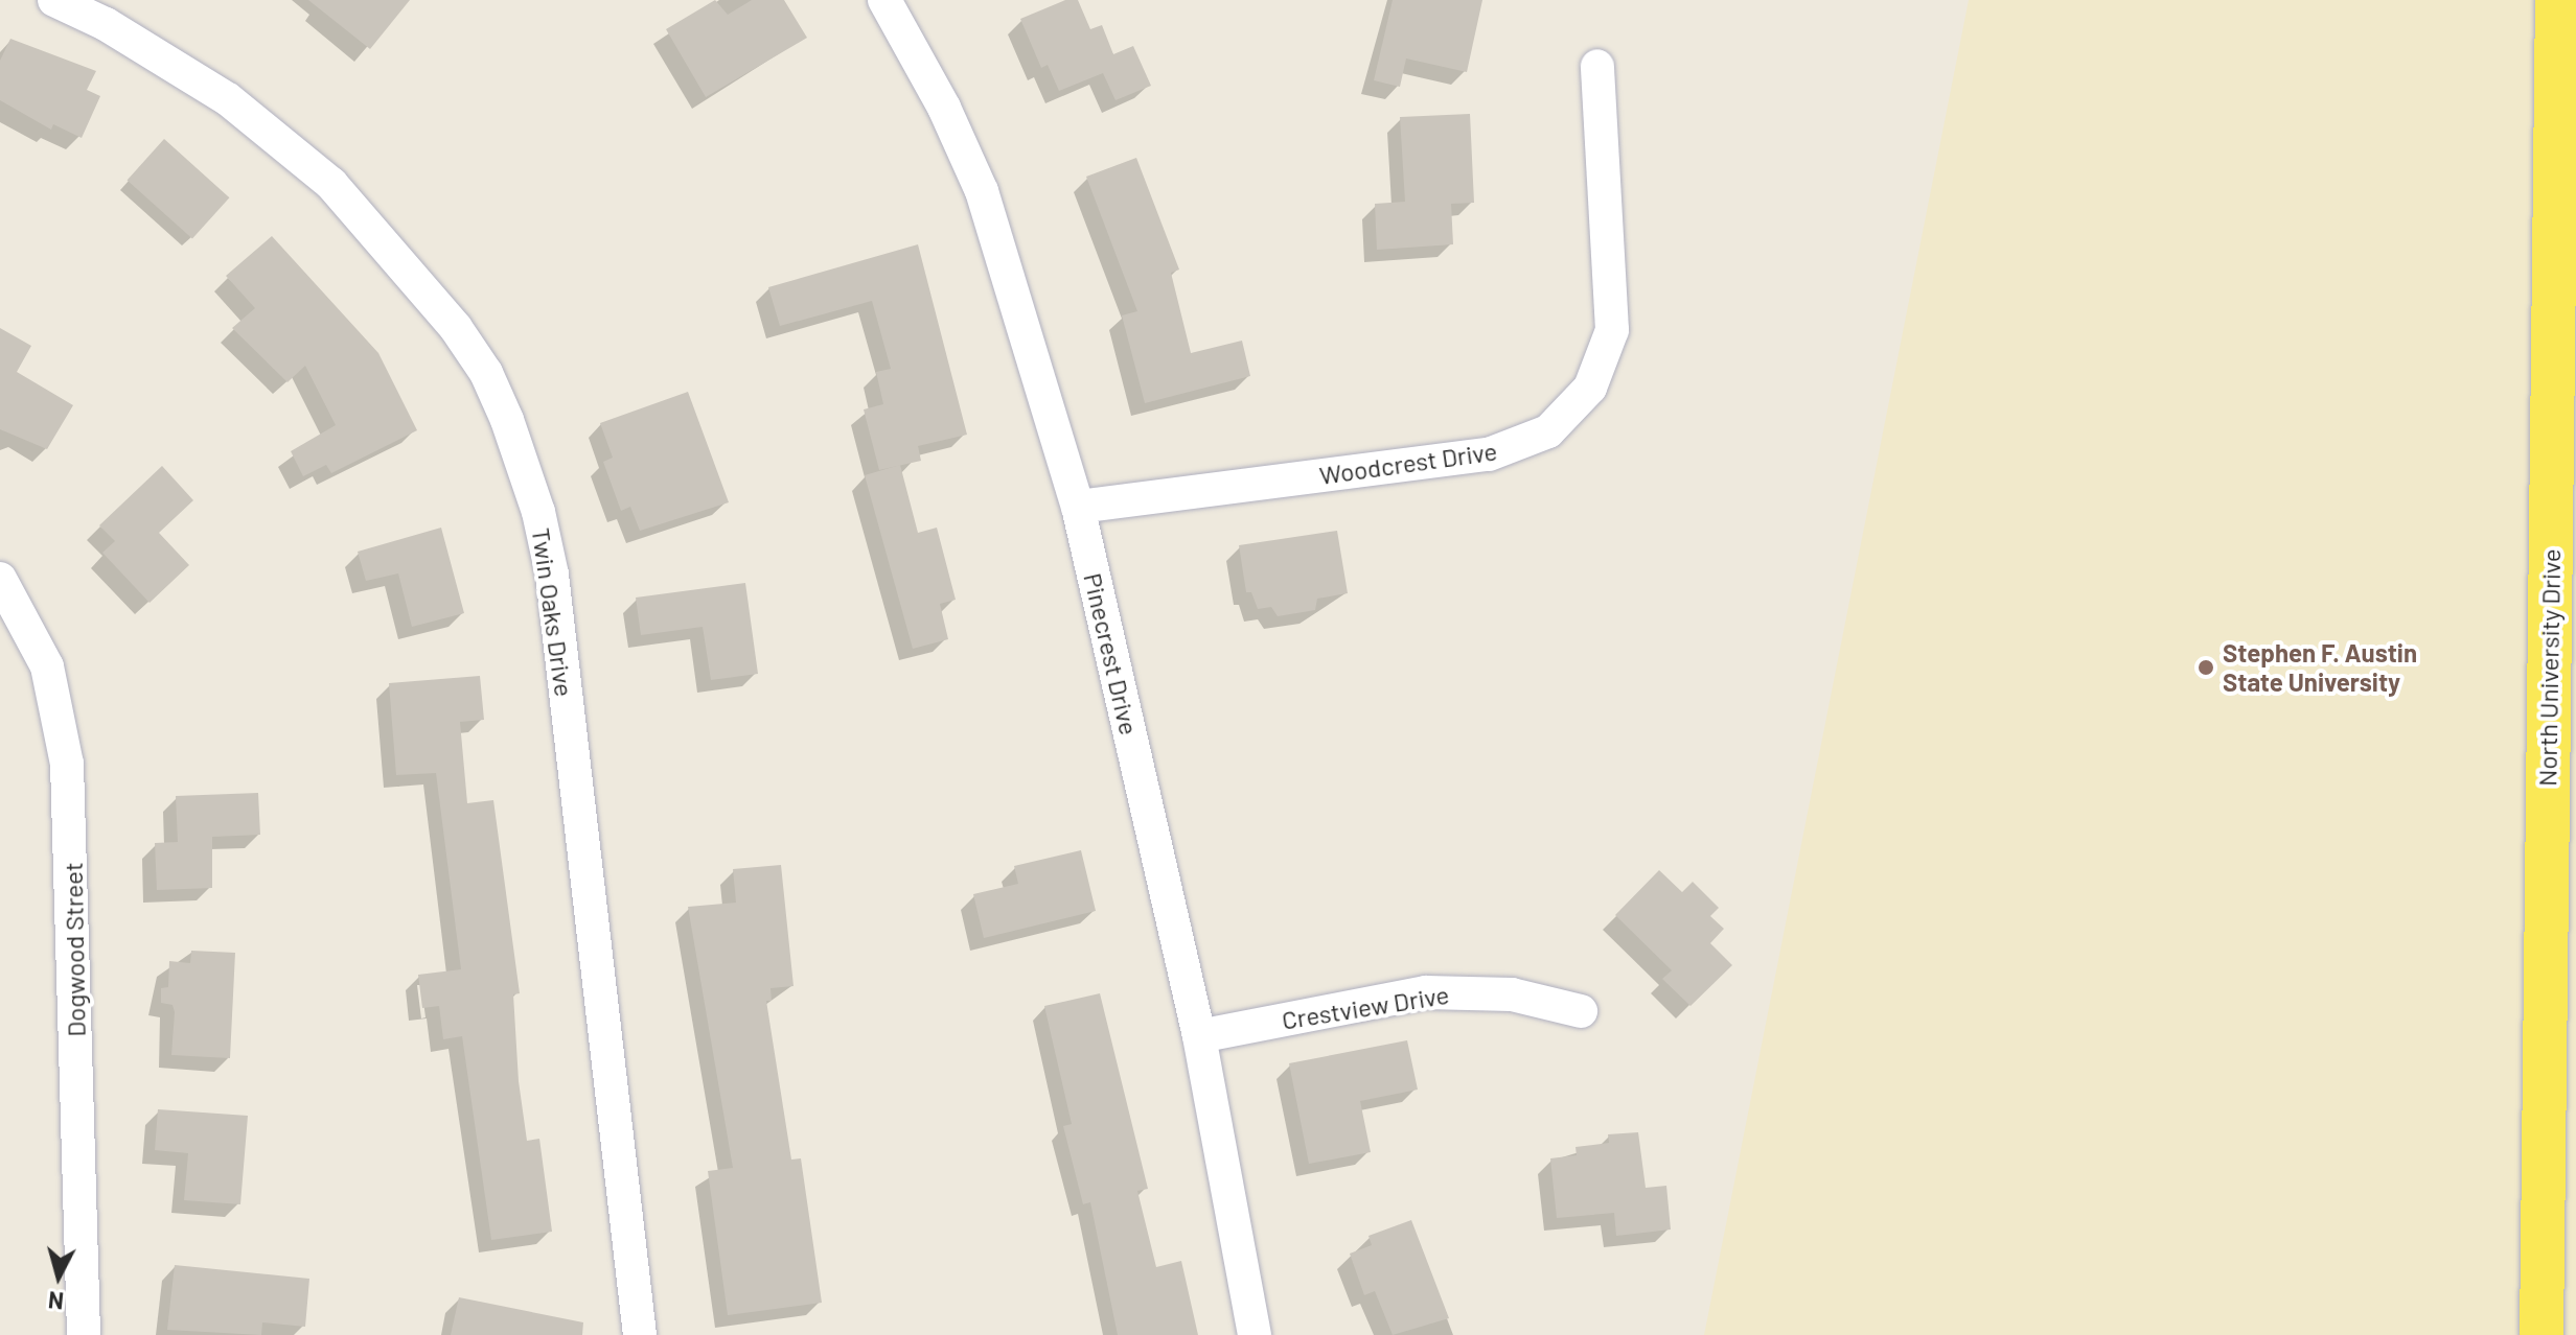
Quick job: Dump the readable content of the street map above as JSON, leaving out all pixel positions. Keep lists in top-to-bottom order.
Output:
{
  "streets": {
    "main road": ["North University Drive"],
    "street": [
      "Woodcrest Drive",
      "Twin Oaks Drive",
      "Pinecrest Drive",
      "Dogwood Street",
      "Crestview Drive"
    ]
  },
  "crossings": [
    ["Woodcrest Drive", "Pinecrest Drive"],
    ["Pinecrest Drive", "Crestview Drive"]
  ],
  "places": ["Stephen F. Austin State University"],
  "north": "bottom"
}
